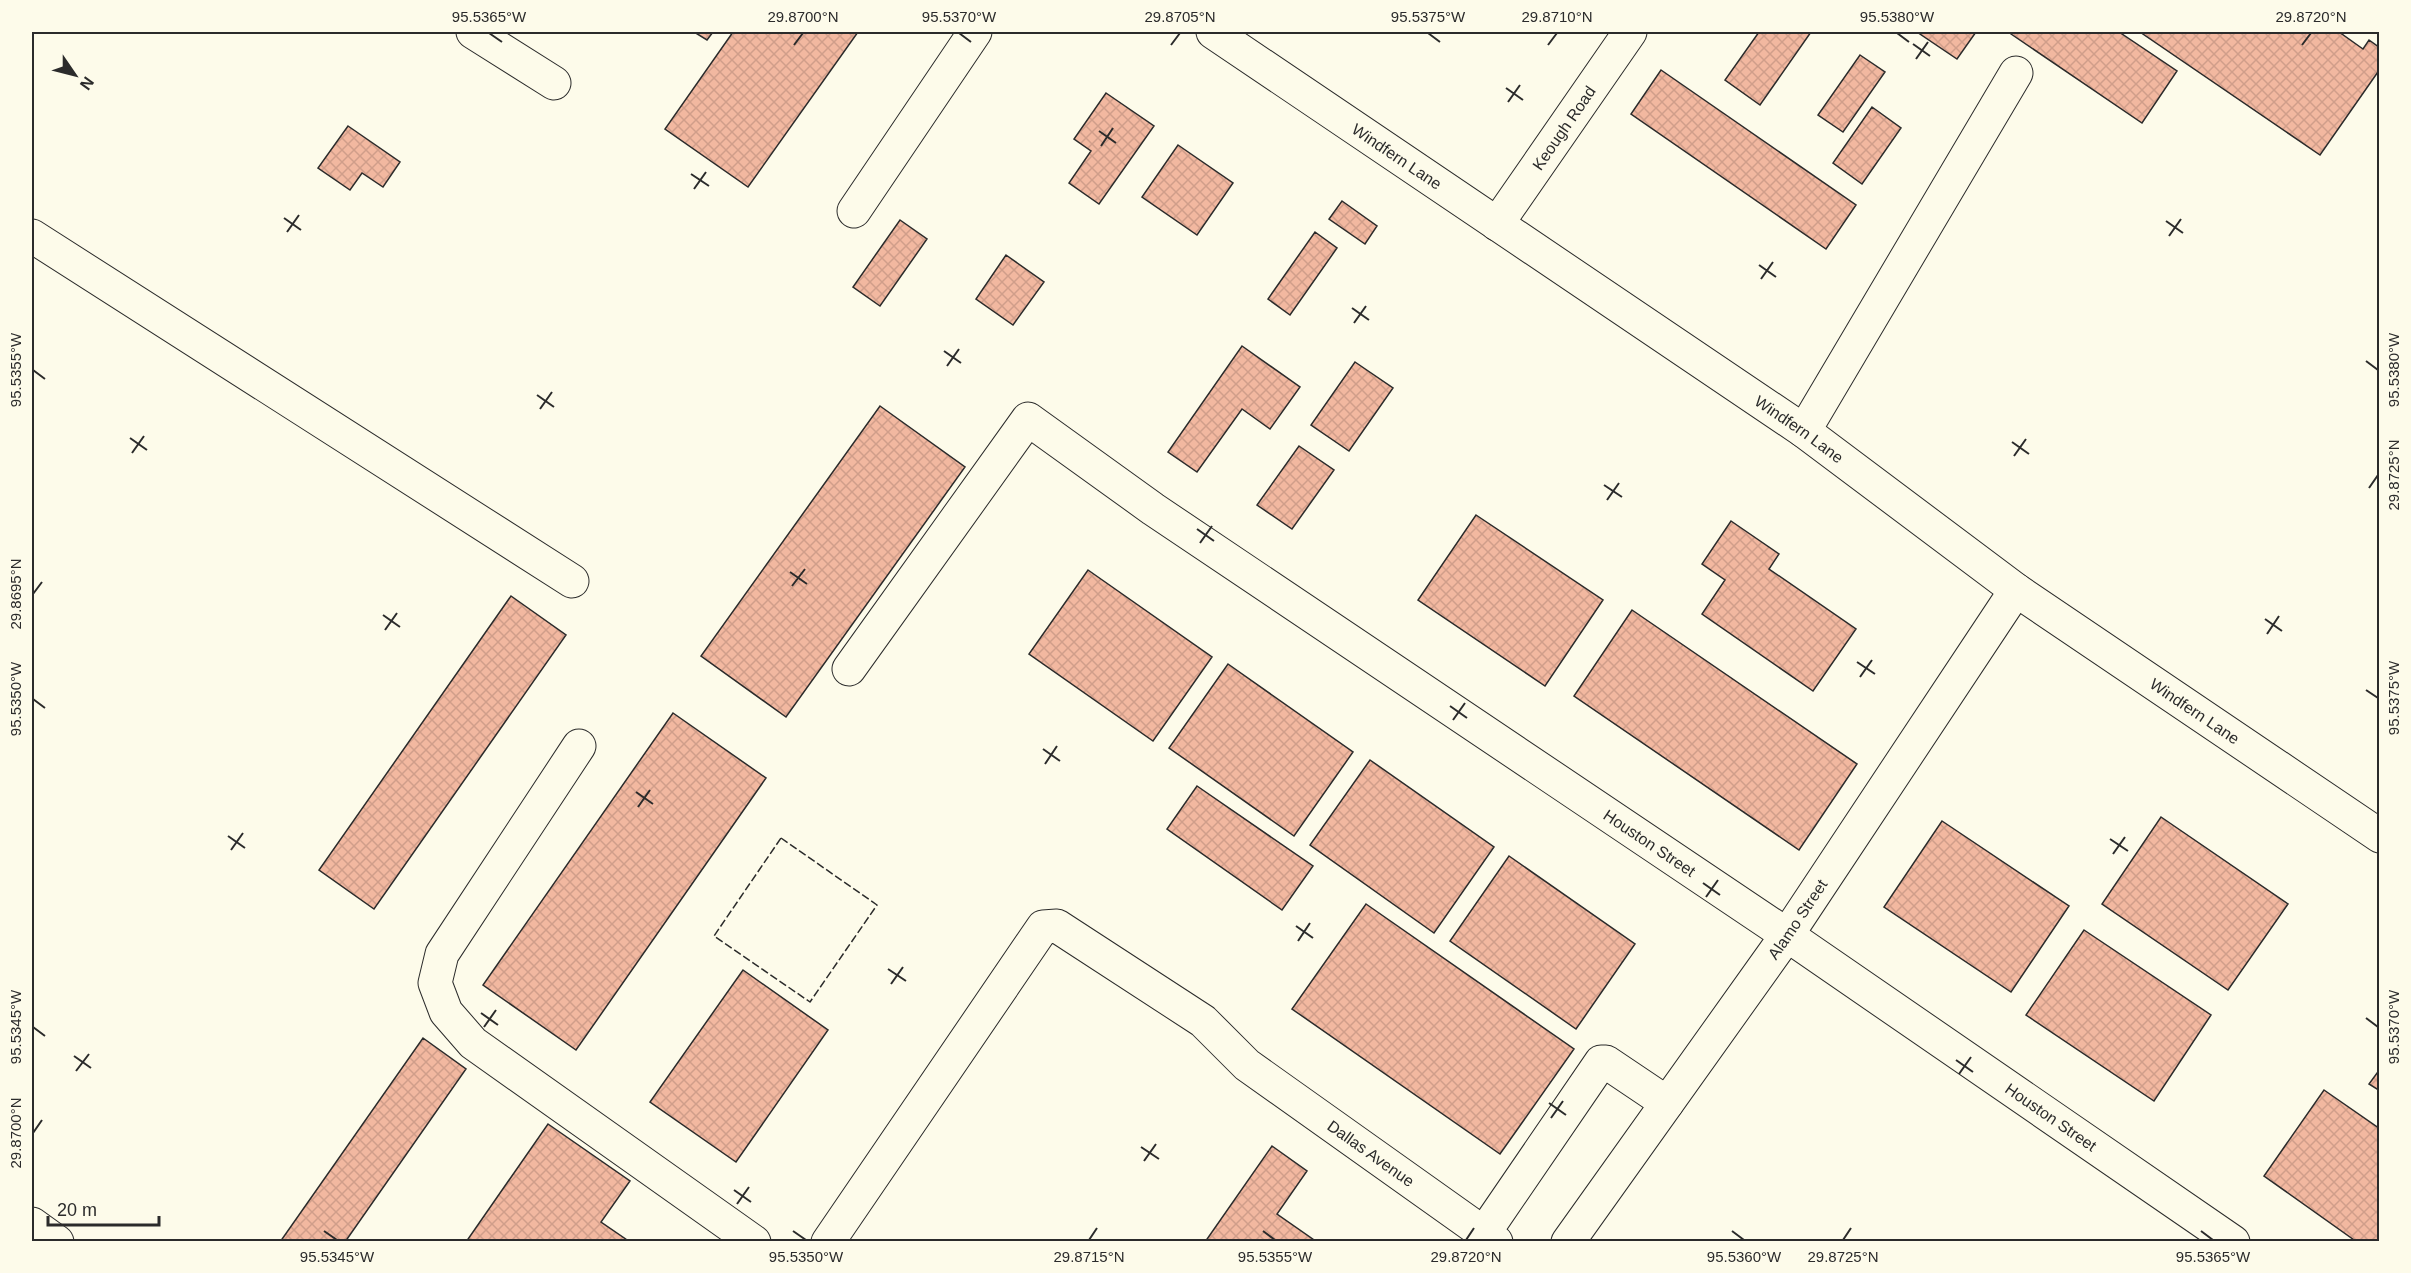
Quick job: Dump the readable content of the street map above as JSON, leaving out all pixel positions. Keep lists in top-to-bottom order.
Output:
{
  "streets": {
    "street": [
      "Keough Road",
      "Windfern Lane",
      "Houston Street",
      "Alamo Street",
      "Dallas Avenue"
    ]
  },
  "crossings": [
    ["Keough Road", "Windfern Lane"],
    ["Windfern Lane", "Alamo Street"],
    ["Houston Street", "Alamo Street"]
  ],
  "scale_bar": "20 m",
  "north": "bottom right",
  "coordinates": [
    "95.5365°W",
    "29.8700°N",
    "95.5370°W",
    "29.8705°N",
    "95.5375°W",
    "29.8710°N",
    "95.5380°W",
    "29.8720°N",
    "95.5355°W",
    "29.8725°N",
    "29.8695°N",
    "95.5350°W",
    "95.5345°W",
    "29.8715°N",
    "95.5360°W"
  ]
}
